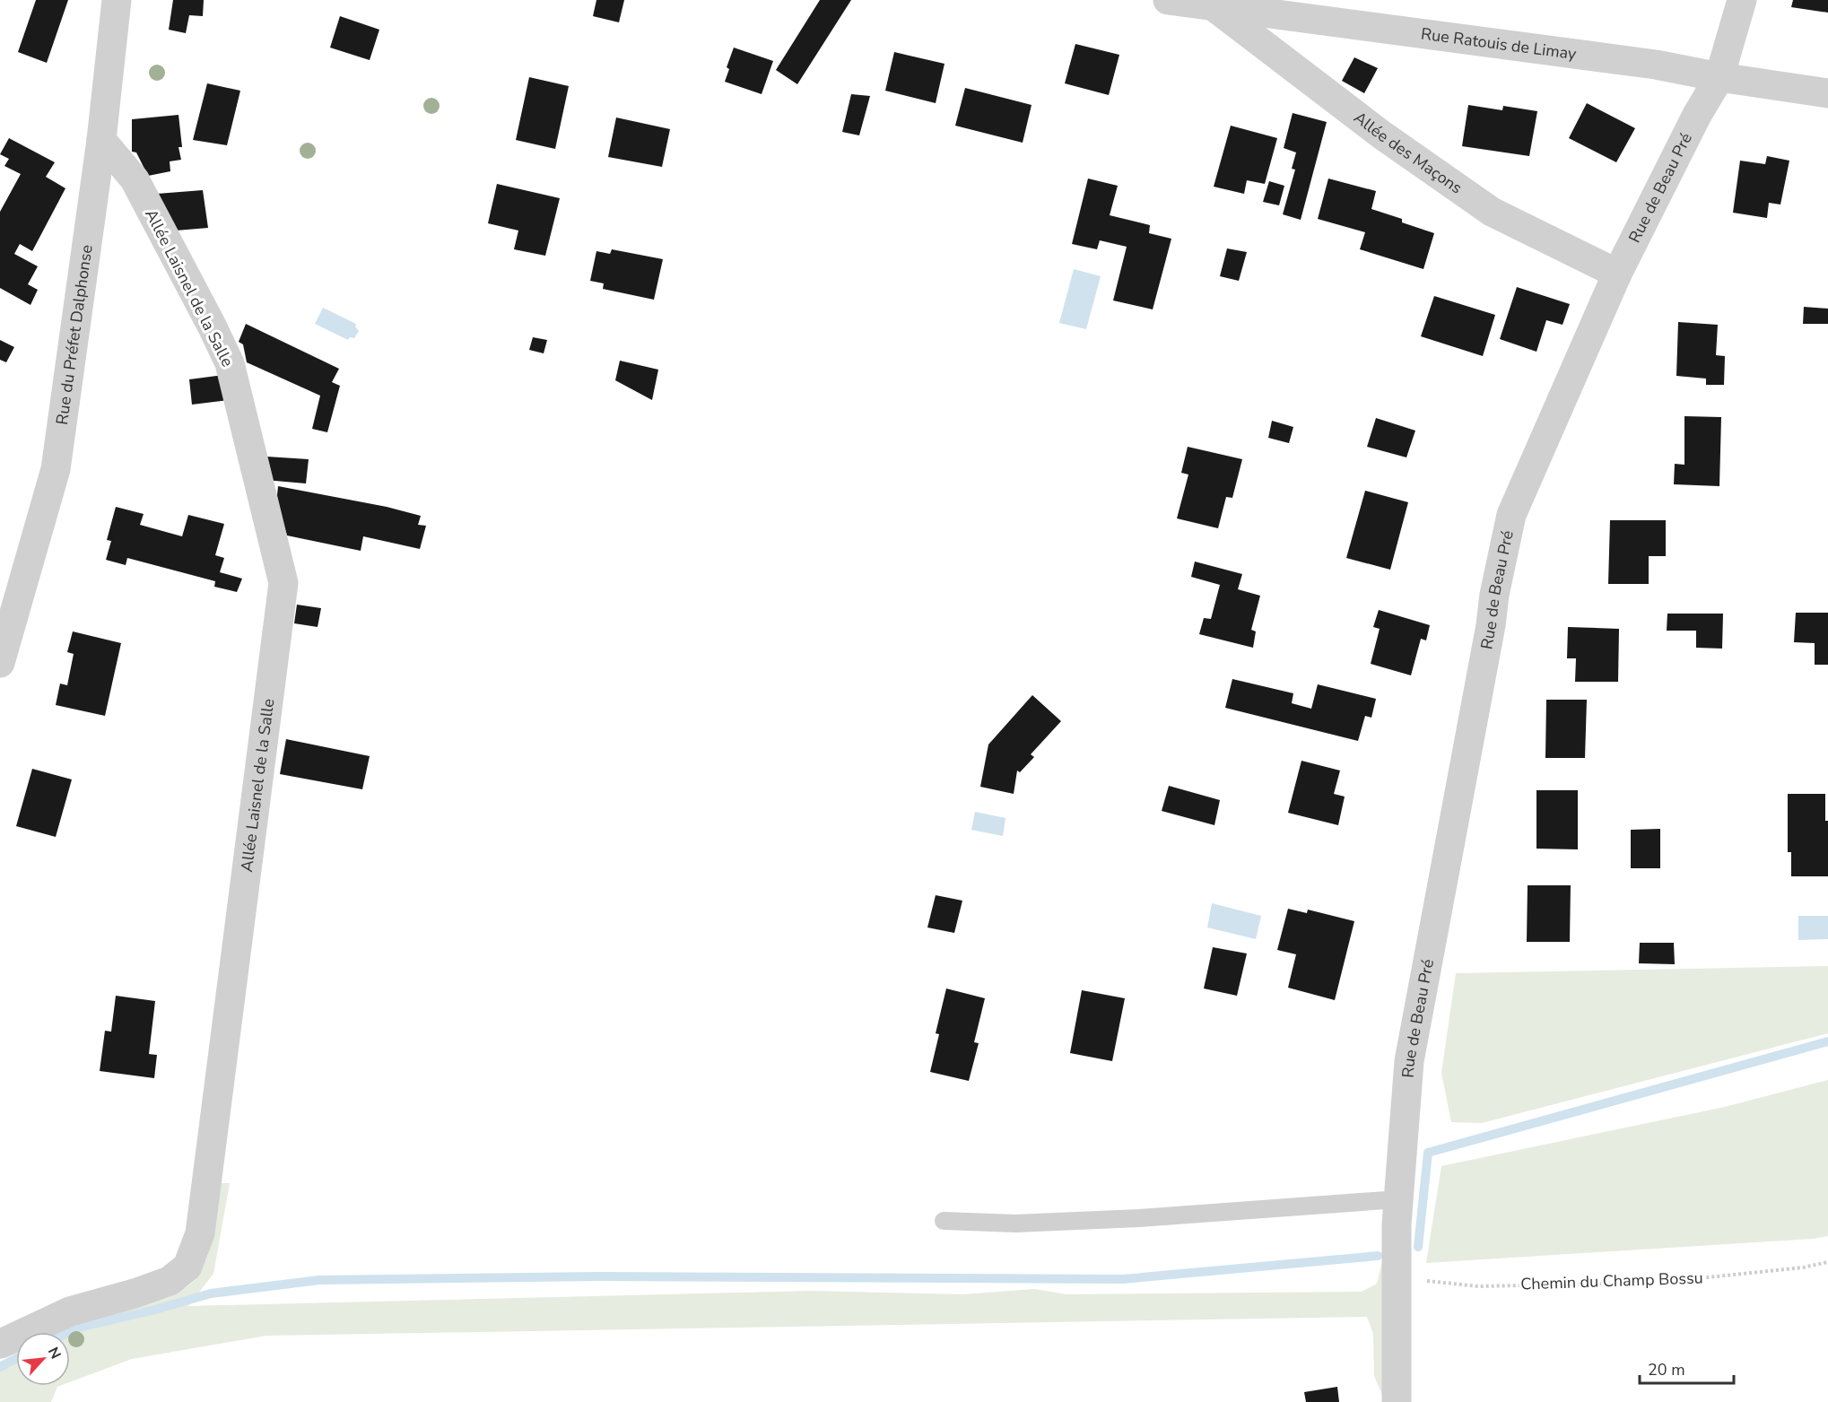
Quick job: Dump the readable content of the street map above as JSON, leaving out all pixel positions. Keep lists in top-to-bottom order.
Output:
{
  "streets": {
    "street": [
      "Rue Ratouis de Limay",
      "Allée des Maçons",
      "Rue de Beau Pré",
      "Allée Laisnel de la Salle",
      "Rue du Préfet Dalphonse"
    ],
    "path": ["Chemin du Champ Bossu"]
  },
  "crossings": [
    ["Rue Ratouis de Limay", "Allée des Maçons"],
    ["Rue Ratouis de Limay", "Rue de Beau Pré"],
    ["Allée des Maçons", "Rue de Beau Pré"],
    ["Rue de Beau Pré", "Chemin du Champ Bossu"],
    ["Allée Laisnel de la Salle", "Rue du Préfet Dalphonse"]
  ],
  "scale_bar": "20 m",
  "north": "top right"
}
